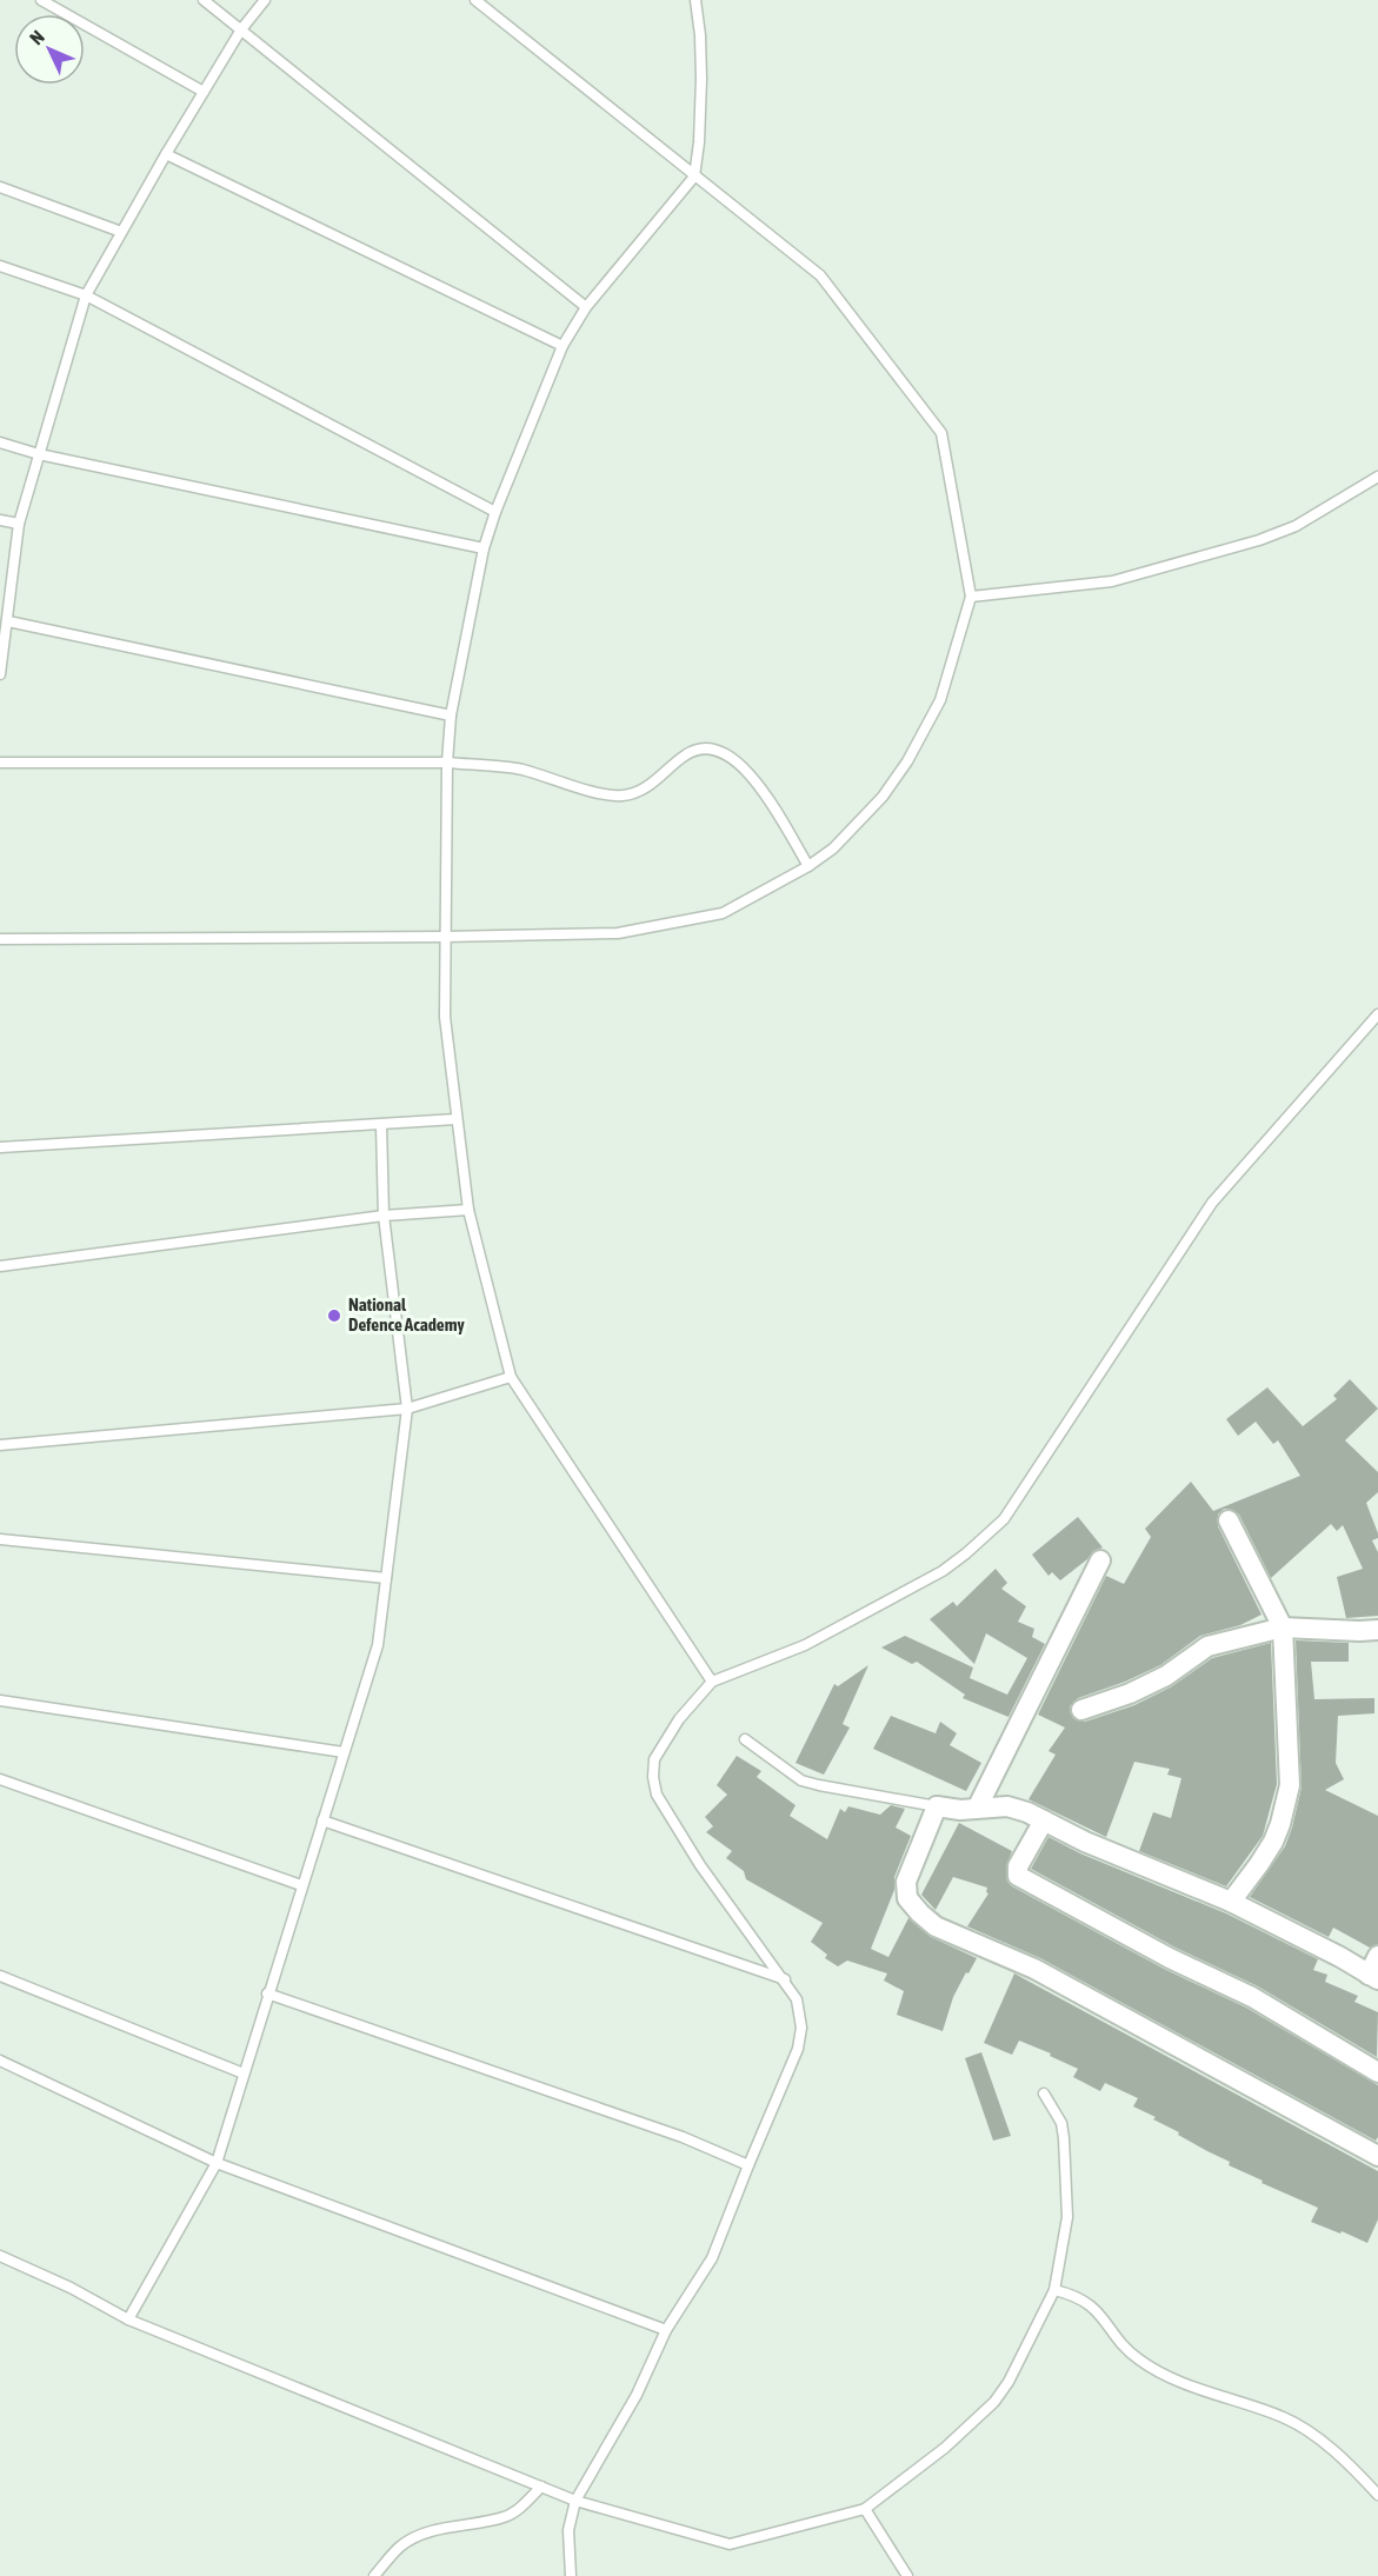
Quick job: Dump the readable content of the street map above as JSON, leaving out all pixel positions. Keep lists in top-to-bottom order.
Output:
{
  "places": ["National Defence Academy"],
  "north": "top left"
}
